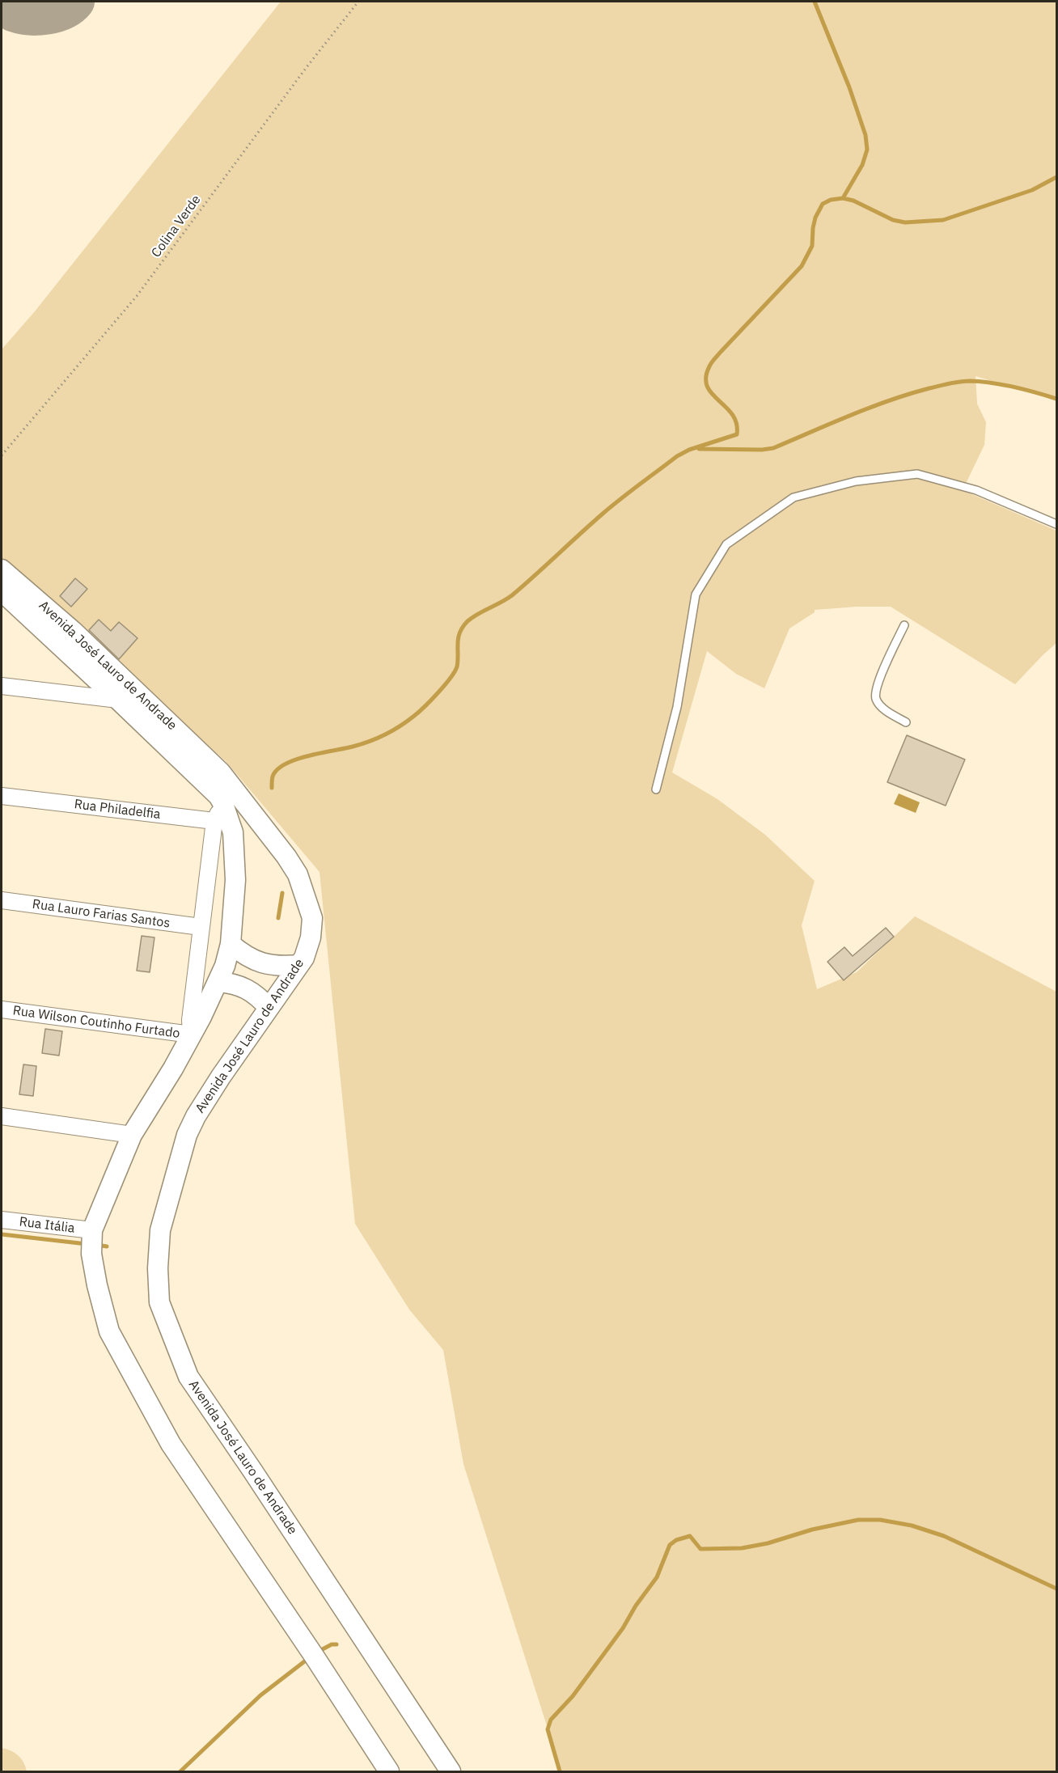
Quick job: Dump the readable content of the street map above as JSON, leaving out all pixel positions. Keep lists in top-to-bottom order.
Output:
{
  "streets": {
    "street": [
      "Avenida José Lauro de Andrade",
      "Rua Philadelfia",
      "Rua Lauro Farias Santos",
      "Rua Wilson Coutinho Furtado",
      "Rua Itália"
    ],
    "path": ["Colina Verde"]
  },
  "crossings": [
    ["Avenida José Lauro de Andrade", "Rua Wilson Coutinho Furtado"],
    ["Avenida José Lauro de Andrade", "Rua Itália"]
  ]
}
